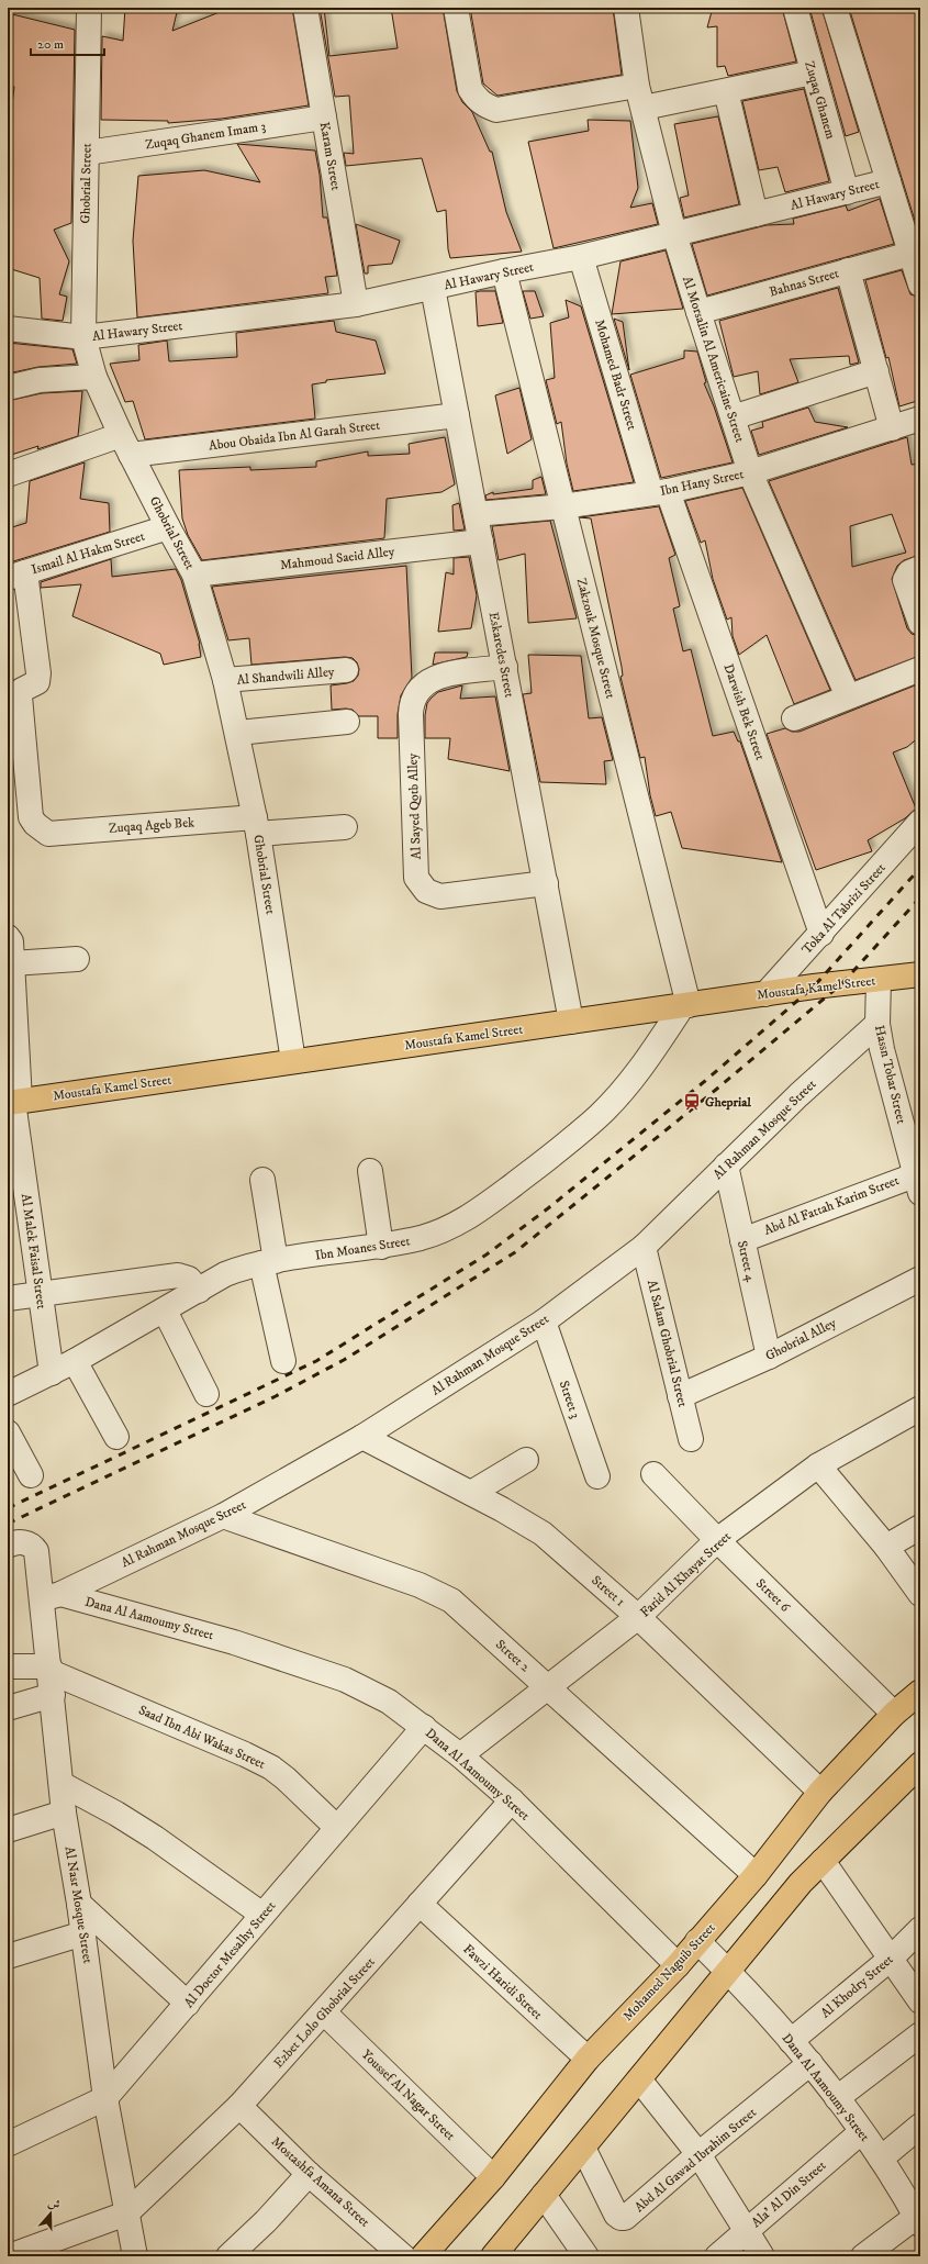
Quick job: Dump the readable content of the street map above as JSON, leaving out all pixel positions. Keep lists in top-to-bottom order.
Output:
{
  "streets": {
    "main road": ["Moustafa Kamel Street", "Mohamed Naguib Street"],
    "street": [
      "Zuqaq Ghanem",
      "Zuqaq Ghanem Imam 3",
      "Karam Street",
      "Ghobrial Street",
      "Al Hawary Street",
      "Bahnas Street",
      "Al Morsalin Al Americaine Street",
      "Mohamed Badr Street",
      "Abou Obaida Ibn Al Garah Street",
      "Ibn Hany Street",
      "Ismail Al Hakm Street",
      "Mahmoud Saeid Alley",
      "Zakzouk Mosque Street",
      "Eskaredes Street",
      "Al Shandwili Alley",
      "Darwish Bek Street",
      "Al Sayed Qotb Alley",
      "Zuqaq Ageb Bek",
      "Toka Al Tabrizi Street",
      "Hassn Tobar Street",
      "Al Rahman Mosque Street",
      "Abd Al Fattah Karim Street",
      "Ibn Moanes Street",
      "Al Malek Faisal Street",
      "Street 4",
      "Ghobrial Alley",
      "Al Salam Ghobrial Street",
      "Street 3",
      "Farid Al Khayat Street",
      "Street 1",
      "Street 6",
      "Dana Al Aamoumy Street",
      "Street 2",
      "Saad Ibn Abi Wakas Street",
      "Al Nasr Mosque Street",
      "Al Doctor Mesalhy Street",
      "Fawzi Haridi Street",
      "Al Khodry Street",
      "Ezbet Lolo Ghobrial Street",
      "Youssef Al Nagar Street",
      "Abd Al Gawad Ibrahim Street",
      "Mostashfa Amana Street",
      "Ala' Al Din Street"
    ]
  },
  "crossings": [
    ["Zuqaq Ghanem", "Al Hawary Street"],
    ["Zuqaq Ghanem Imam 3", "Karam Street"],
    ["Zuqaq Ghanem Imam 3", "Ghobrial Street"],
    ["Karam Street", "Al Hawary Street"],
    ["Ghobrial Street", "Al Hawary Street"],
    ["Ghobrial Street", "Abou Obaida Ibn Al Garah Street"],
    ["Ghobrial Street", "Ismail Al Hakm Street"],
    ["Ghobrial Street", "Mahmoud Saeid Alley"],
    ["Ghobrial Street", "Al Shandwili Alley"],
    ["Ghobrial Street", "Zuqaq Ageb Bek"],
    ["Ghobrial Street", "Moustafa Kamel Street"],
    ["Al Hawary Street", "Al Morsalin Al Americaine Street"],
    ["Al Hawary Street", "Mohamed Badr Street"],
    ["Al Hawary Street", "Zakzouk Mosque Street"],
    ["Al Hawary Street", "Eskaredes Street"],
    ["Bahnas Street", "Al Morsalin Al Americaine Street"],
    ["Al Morsalin Al Americaine Street", "Ibn Hany Street"],
    ["Mohamed Badr Street", "Ibn Hany Street"],
    ["Mohamed Badr Street", "Darwish Bek Street"],
    ["Abou Obaida Ibn Al Garah Street", "Eskaredes Street"],
    ["Ibn Hany Street", "Zakzouk Mosque Street"],
    ["Ibn Hany Street", "Eskaredes Street"],
    ["Ibn Hany Street", "Darwish Bek Street"],
    ["Ismail Al Hakm Street", "Zuqaq Ageb Bek"],
    ["Mahmoud Saeid Alley", "Eskaredes Street"],
    ["Zakzouk Mosque Street", "Moustafa Kamel Street"],
    ["Zakzouk Mosque Street", "Ibn Moanes Street"],
    ["Eskaredes Street", "Al Sayed Qotb Alley"],
    ["Eskaredes Street", "Moustafa Kamel Street"],
    ["Darwish Bek Street", "Toka Al Tabrizi Street"],
    ["Toka Al Tabrizi Street", "Moustafa Kamel Street"],
    ["Moustafa Kamel Street", "Hassn Tobar Street"],
    ["Moustafa Kamel Street", "Ibn Moanes Street"],
    ["Moustafa Kamel Street", "Al Malek Faisal Street"],
    ["Hassn Tobar Street", "Al Rahman Mosque Street"],
    ["Hassn Tobar Street", "Abd Al Fattah Karim Street"],
    ["Al Rahman Mosque Street", "Street 4"],
    ["Al Rahman Mosque Street", "Al Salam Ghobrial Street"],
    ["Al Rahman Mosque Street", "Street 3"],
    ["Al Rahman Mosque Street", "Street 1"],
    ["Al Rahman Mosque Street", "Dana Al Aamoumy Street"],
    ["Al Rahman Mosque Street", "Street 2"],
    ["Al Rahman Mosque Street", "Al Nasr Mosque Street"],
    ["Abd Al Fattah Karim Street", "Street 4"],
    ["Ibn Moanes Street", "Al Malek Faisal Street"],
    ["Street 4", "Ghobrial Alley"],
    ["Ghobrial Alley", "Al Salam Ghobrial Street"],
    ["Farid Al Khayat Street", "Street 1"],
    ["Farid Al Khayat Street", "Street 6"],
    ["Farid Al Khayat Street", "Dana Al Aamoumy Street"],
    ["Farid Al Khayat Street", "Street 2"],
    ["Street 1", "Mohamed Naguib Street"],
    ["Street 6", "Mohamed Naguib Street"],
    ["Dana Al Aamoumy Street", "Al Nasr Mosque Street"],
    ["Dana Al Aamoumy Street", "Al Doctor Mesalhy Street"],
    ["Dana Al Aamoumy Street", "Mohamed Naguib Street"],
    ["Dana Al Aamoumy Street", "Al Khodry Street"],
    ["Dana Al Aamoumy Street", "Ezbet Lolo Ghobrial Street"],
    ["Dana Al Aamoumy Street", "Abd Al Gawad Ibrahim Street"],
    ["Dana Al Aamoumy Street", "Ala' Al Din Street"],
    ["Street 2", "Mohamed Naguib Street"],
    ["Saad Ibn Abi Wakas Street", "Al Nasr Mosque Street"],
    ["Saad Ibn Abi Wakas Street", "Al Doctor Mesalhy Street"],
    ["Al Nasr Mosque Street", "Al Doctor Mesalhy Street"],
    ["Al Nasr Mosque Street", "Ezbet Lolo Ghobrial Street"],
    ["Mohamed Naguib Street", "Fawzi Haridi Street"],
    ["Mohamed Naguib Street", "Youssef Al Nagar Street"],
    ["Fawzi Haridi Street", "Ezbet Lolo Ghobrial Street"],
    ["Ezbet Lolo Ghobrial Street", "Youssef Al Nagar Street"],
    ["Ezbet Lolo Ghobrial Street", "Mostashfa Amana Street"]
  ],
  "places": {
    "station": ["Gheprial"]
  },
  "scale_bar": "20 m",
  "north": "top"
}
